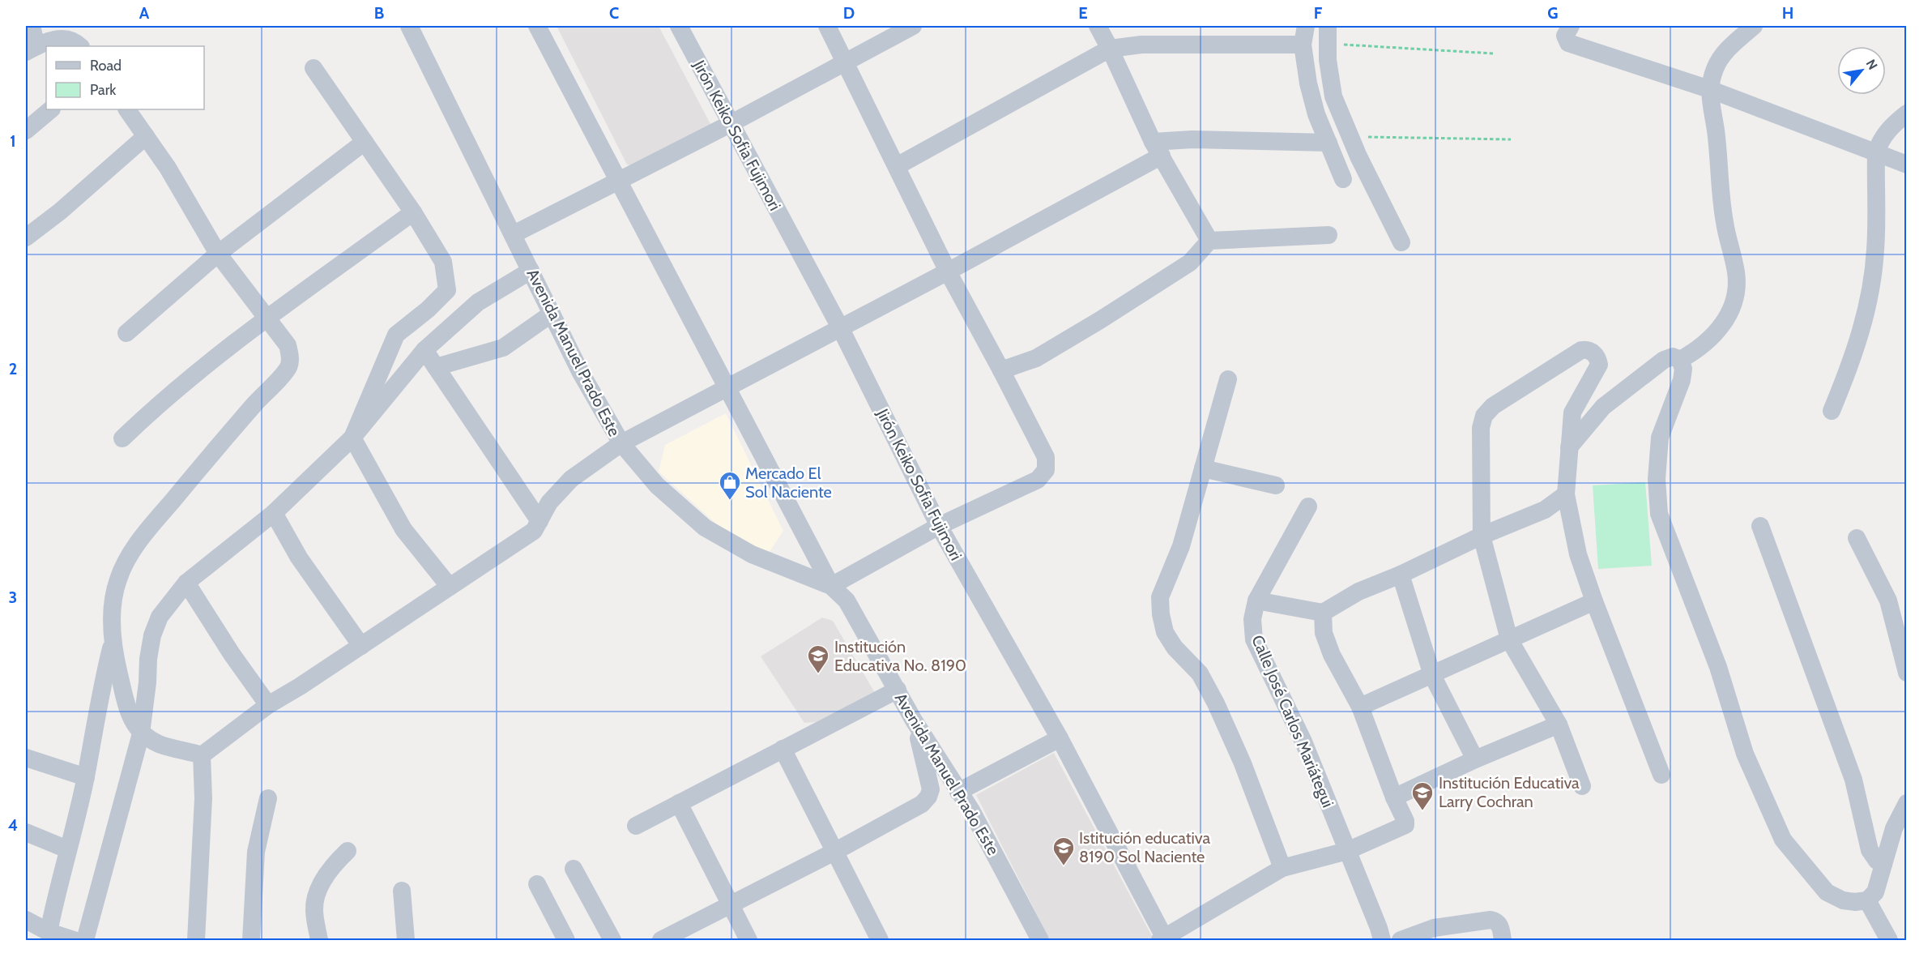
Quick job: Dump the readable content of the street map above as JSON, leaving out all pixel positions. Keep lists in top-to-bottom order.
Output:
{
  "streets": {
    "street": ["Jirón Keiko Sofia Fujimori", "Avenida Manuel Prado Este", "Calle José Carlos Mariátegui"]
  },
  "places": {
    "shop": ["Mercado El Sol Naciente"],
    "school or university": ["Institución Educativa No. 8190", "Institución Educativa Larry Cochran", "Istitución educativa 8190 Sol Naciente"]
  },
  "legend": ["Road", "Park"],
  "north": "top right",
  "grid": {
    "columns": [
      "A",
      "B",
      "C",
      "D",
      "E",
      "F",
      "G",
      "H"
    ],
    "rows": [
      "1",
      "2",
      "3",
      "4"
    ]
  }
}
